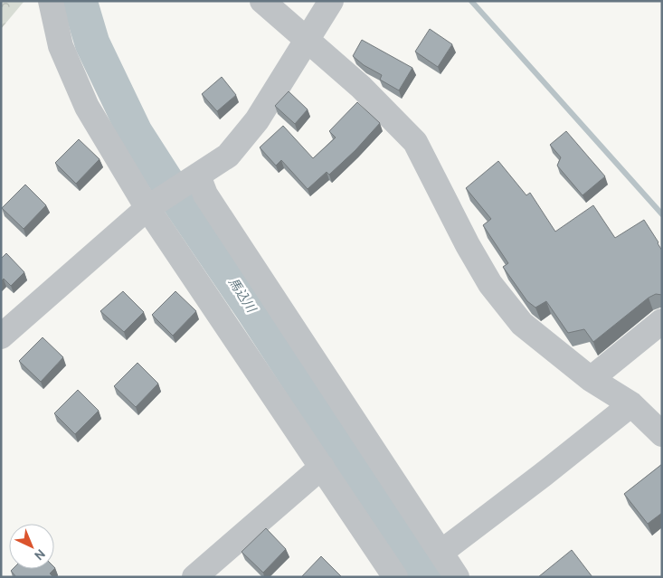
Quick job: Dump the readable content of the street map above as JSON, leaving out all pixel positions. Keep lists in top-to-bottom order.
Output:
{
  "water": ["馬込川"],
  "north": "bottom right"
}
